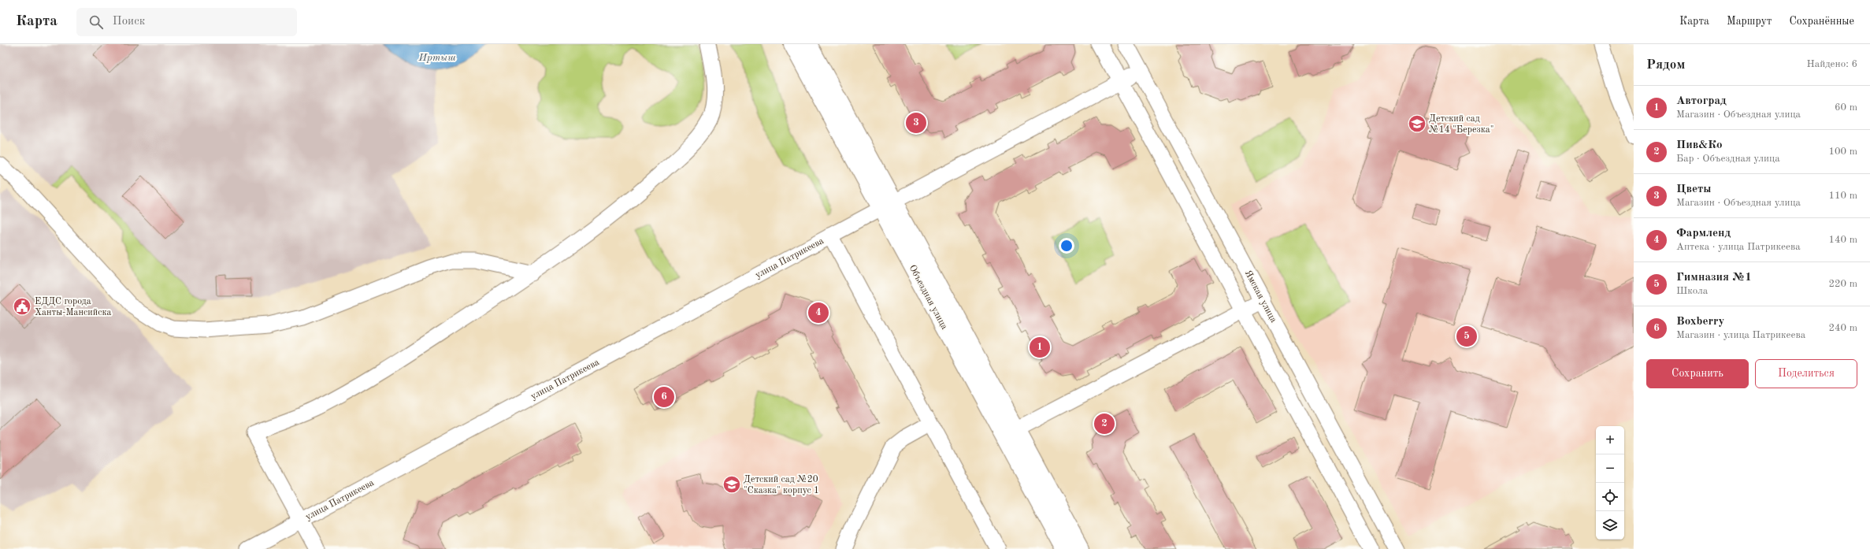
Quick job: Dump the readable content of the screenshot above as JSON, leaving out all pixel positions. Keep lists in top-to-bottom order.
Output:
{
  "streets": {
    "main road": ["Объездная улица"],
    "street": ["улица Патрикеева", "Ямская улица"]
  },
  "crossings": [
    ["улица Патрикеева", "Ямская улица"],
    ["улица Патрикеева", "Объездная улица"]
  ],
  "water": ["Иртыш"],
  "places": {
    "school or university": ["Детский сад №14 \"Березка\"", "Детский сад №20 \"Сказка\" корпус 1"],
    "public building": ["ЕДДС города Ханты-Мансийска"]
  },
  "page": {
    "header": "Карта",
    "search": "Поиск",
    "nav": ["Карта", "Маршрут", "Сохранённые"],
    "heading": ["Рядом", "Найдено: 6"],
    "list": [
      {
        "mark": "1",
        "name": "Автоград",
        "note": "Магазин · Объездная улица",
        "value": "60 m"
      },
      {
        "mark": "2",
        "name": "Пив&Ко",
        "note": "Бар · Объездная улица",
        "value": "100 m"
      },
      {
        "mark": "3",
        "name": "Цветы",
        "note": "Магазин · Объездная улица",
        "value": "110 m"
      },
      {
        "mark": "4",
        "name": "Фармленд",
        "note": "Аптека · улица Патрикеева",
        "value": "140 m"
      },
      {
        "mark": "5",
        "name": "Гимназия №1",
        "note": "Школа",
        "value": "220 m"
      },
      {
        "mark": "6",
        "name": "Boxberry",
        "note": "Магазин · улица Патрикеева",
        "value": "240 m"
      }
    ],
    "pins": [
      "3",
      "4",
      "5",
      "1",
      "6",
      "2"
    ],
    "buttons": ["Сохранить", "Поделиться"],
    "map_buttons": ["+", "−"]
  }
}
